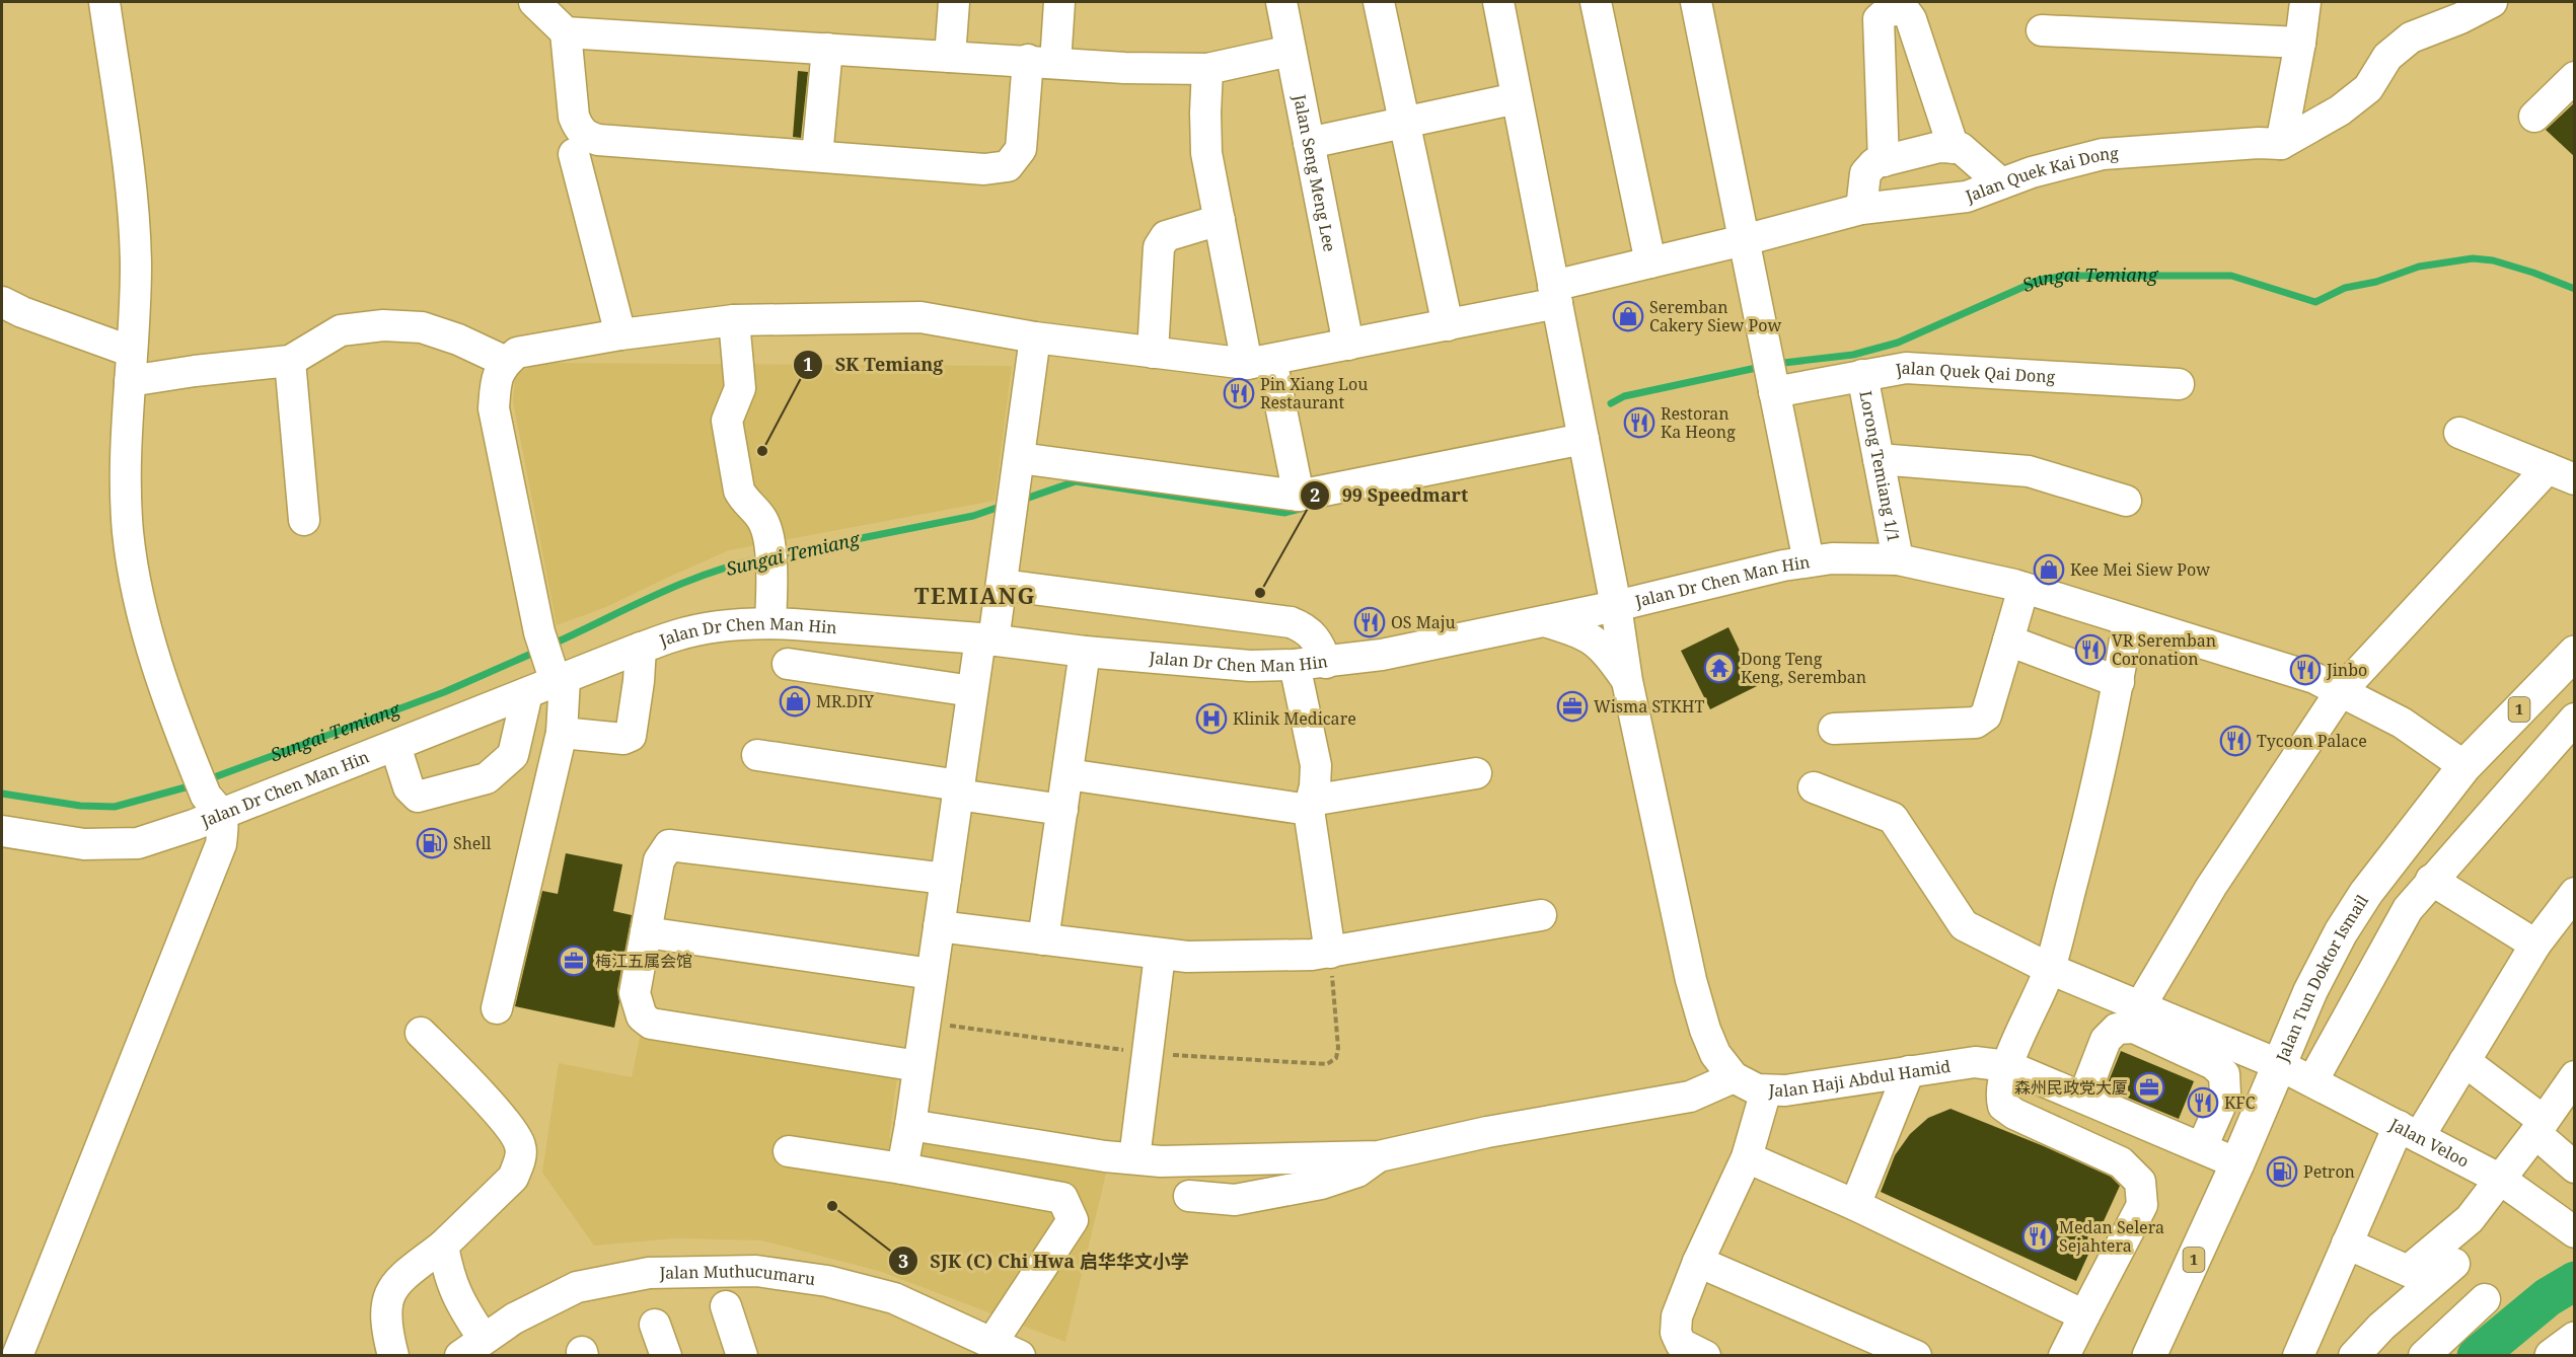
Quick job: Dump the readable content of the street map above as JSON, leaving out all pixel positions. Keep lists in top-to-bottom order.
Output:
{
  "streets": {
    "main road": ["1", "Jalan Tun Doktor Ismail"],
    "street": [
      "Jalan Seng Meng Lee",
      "Jalan Quek Kai Dong",
      "Jalan Quek Qai Dong",
      "Lorong Temiang 1/1",
      "Jalan Dr Chen Man Hin",
      "Jalan Haji Abdul Hamid",
      "Jalan Veloo",
      "Jalan Muthucumaru"
    ]
  },
  "crossings": [
    ["Jalan Seng Meng Lee", "Jalan Quek Kai Dong"],
    ["Jalan Quek Kai Dong", "Jalan Haji Abdul Hamid"],
    ["Jalan Quek Qai Dong", "Lorong Temiang 1/1"],
    ["Lorong Temiang 1/1", "Jalan Dr Chen Man Hin"],
    ["Jalan Dr Chen Man Hin", "Jalan Tun Doktor Ismail"],
    ["Jalan Dr Chen Man Hin", "Jalan Haji Abdul Hamid"],
    ["Jalan Tun Doktor Ismail", "Jalan Haji Abdul Hamid"],
    ["Jalan Tun Doktor Ismail", "Jalan Veloo"]
  ],
  "districts": ["TEMIANG"],
  "water": ["Sungai Temiang"],
  "places": {
    "shop": ["Seremban Cakery Siew Pow", "Kee Mei Siew Pow", "MR.DIY"],
    "restaurant": [
      "Pin Xiang Lou Restaurant",
      "Restoran Ka Heong",
      "OS Maju",
      "VR Seremban Coronation",
      "Jinbo",
      "Tycoon Palace",
      "KFC",
      "Medan Selera Sejahtera"
    ],
    "other": ["SK Temiang", "99 Speedmart", "SJK (C) Chi Hwa 启华华文小学"],
    "temple": ["Dong Teng Keng, Seremban"],
    "office": ["Wisma STKHT", "梅江五属会馆", "森州民政党大厦"],
    "hospital": ["Klinik Medicare"],
    "fuel station": ["Shell", "Petron"]
  }
}
